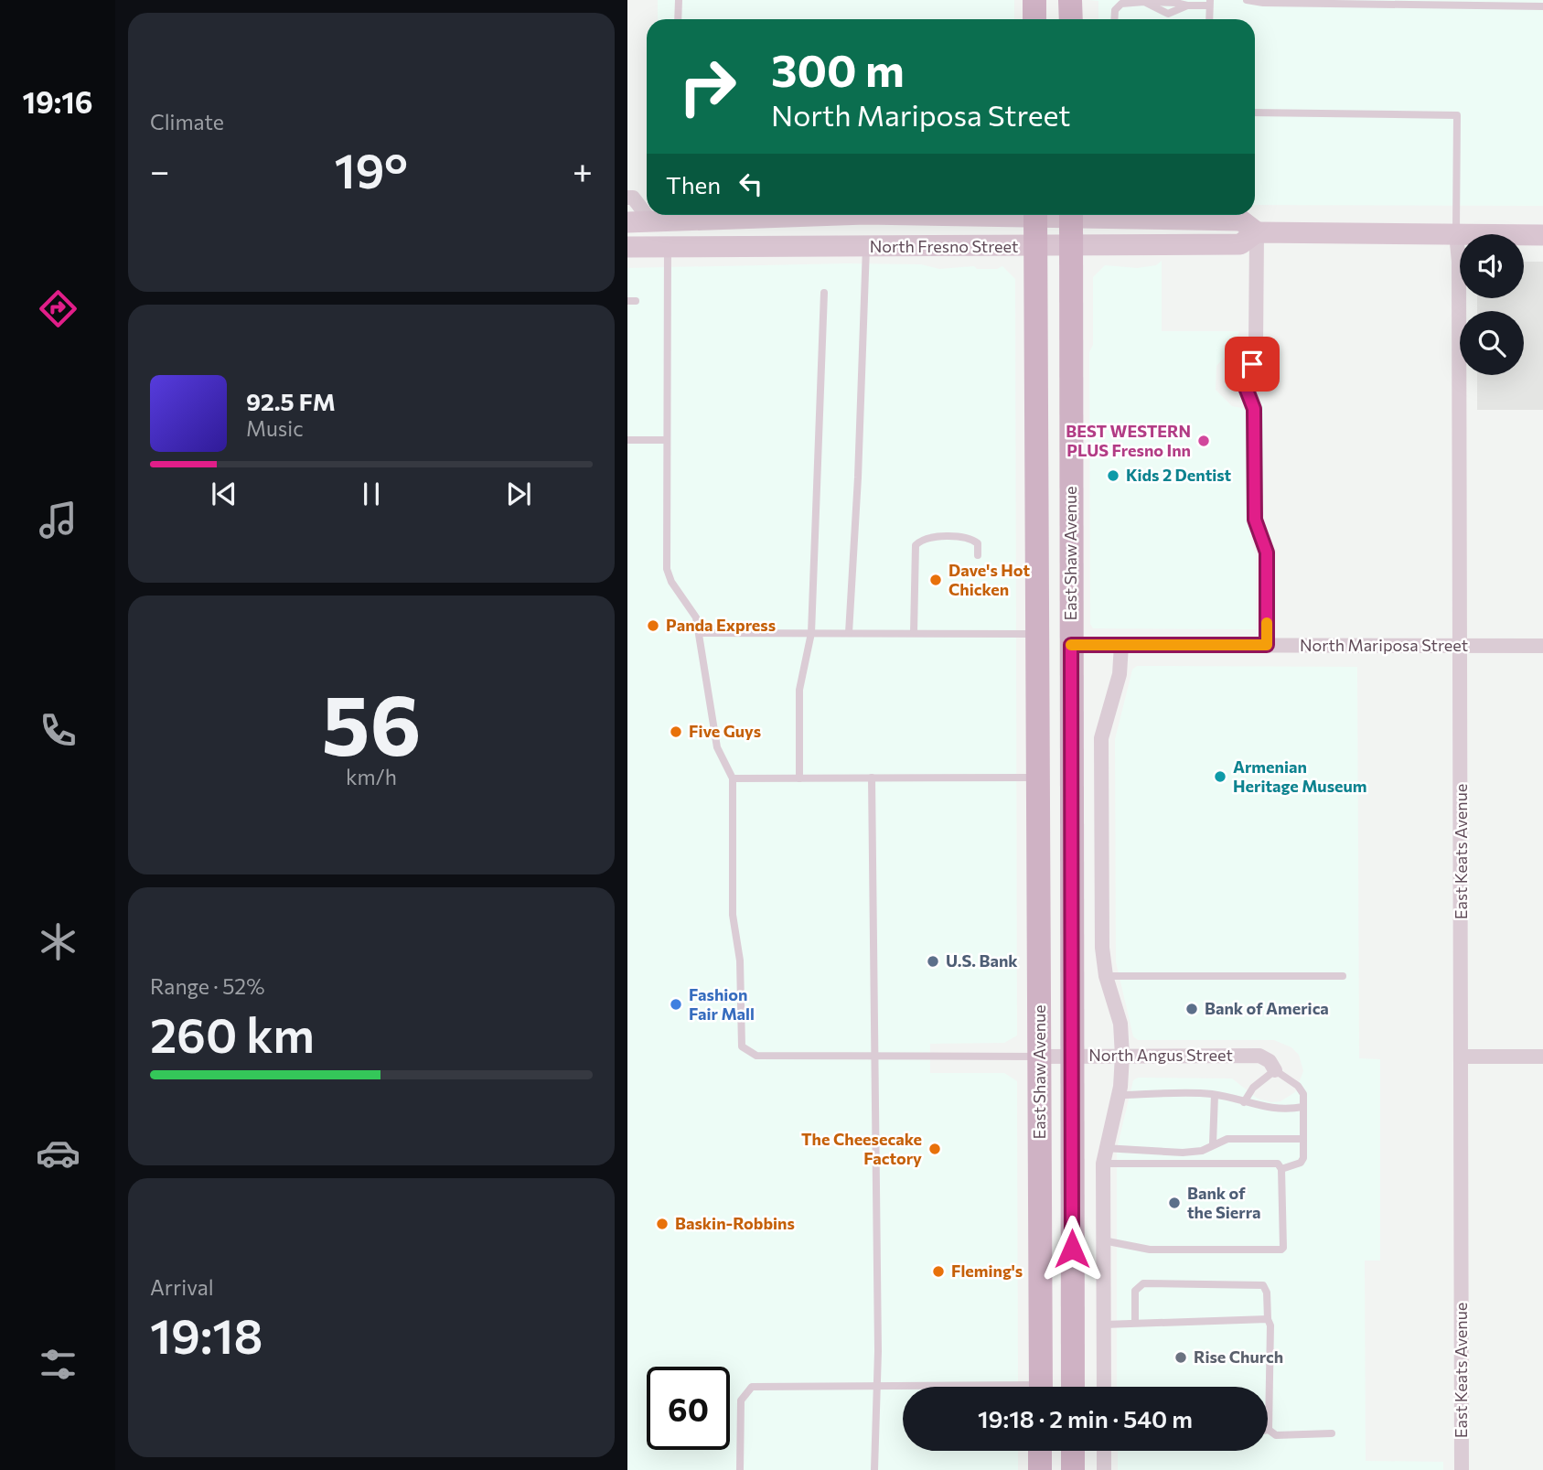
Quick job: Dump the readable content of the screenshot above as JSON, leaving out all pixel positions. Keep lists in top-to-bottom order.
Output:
{
  "streets": {
    "main road": ["North Fresno Street", "East Shaw Avenue"],
    "street": ["North Mariposa Street", "East Keats Avenue", "North Angus Street"]
  },
  "crossings": [
    ["North Fresno Street", "East Shaw Avenue"],
    ["North Fresno Street", "East Keats Avenue"],
    ["East Shaw Avenue", "North Mariposa Street"],
    ["East Shaw Avenue", "North Angus Street"],
    ["North Mariposa Street", "East Keats Avenue"]
  ],
  "places": [
    "BEST WESTERN PLUS Fresno Inn",
    "Kids 2 Dentist",
    "Dave's Hot Chicken",
    "Panda Express",
    "Five Guys",
    "Armenian Heritage Museum",
    "U.S. Bank",
    "Fashion Fair Mall",
    "Bank of America",
    "The Cheesecake Factory",
    "Bank of the Sierra",
    "Baskin-Robbins",
    "Fleming's",
    "Rise Church"
  ],
  "page": {
    "tabs": "19:16",
    "tile": [
      "Climate",
      ["56", "km/h"],
      ["Range · 52%", "260 km"],
      ["Arrival", "19:18"]
    ],
    "turn": ["300 m", "North Mariposa Street"],
    "heat": ["−", "19°", "+"],
    "then": "Then",
    "song": ["92.5 FM", "Music"],
    "limit": "60",
    "trip": "19:18 · 2 min · 540 m"
  }
}
